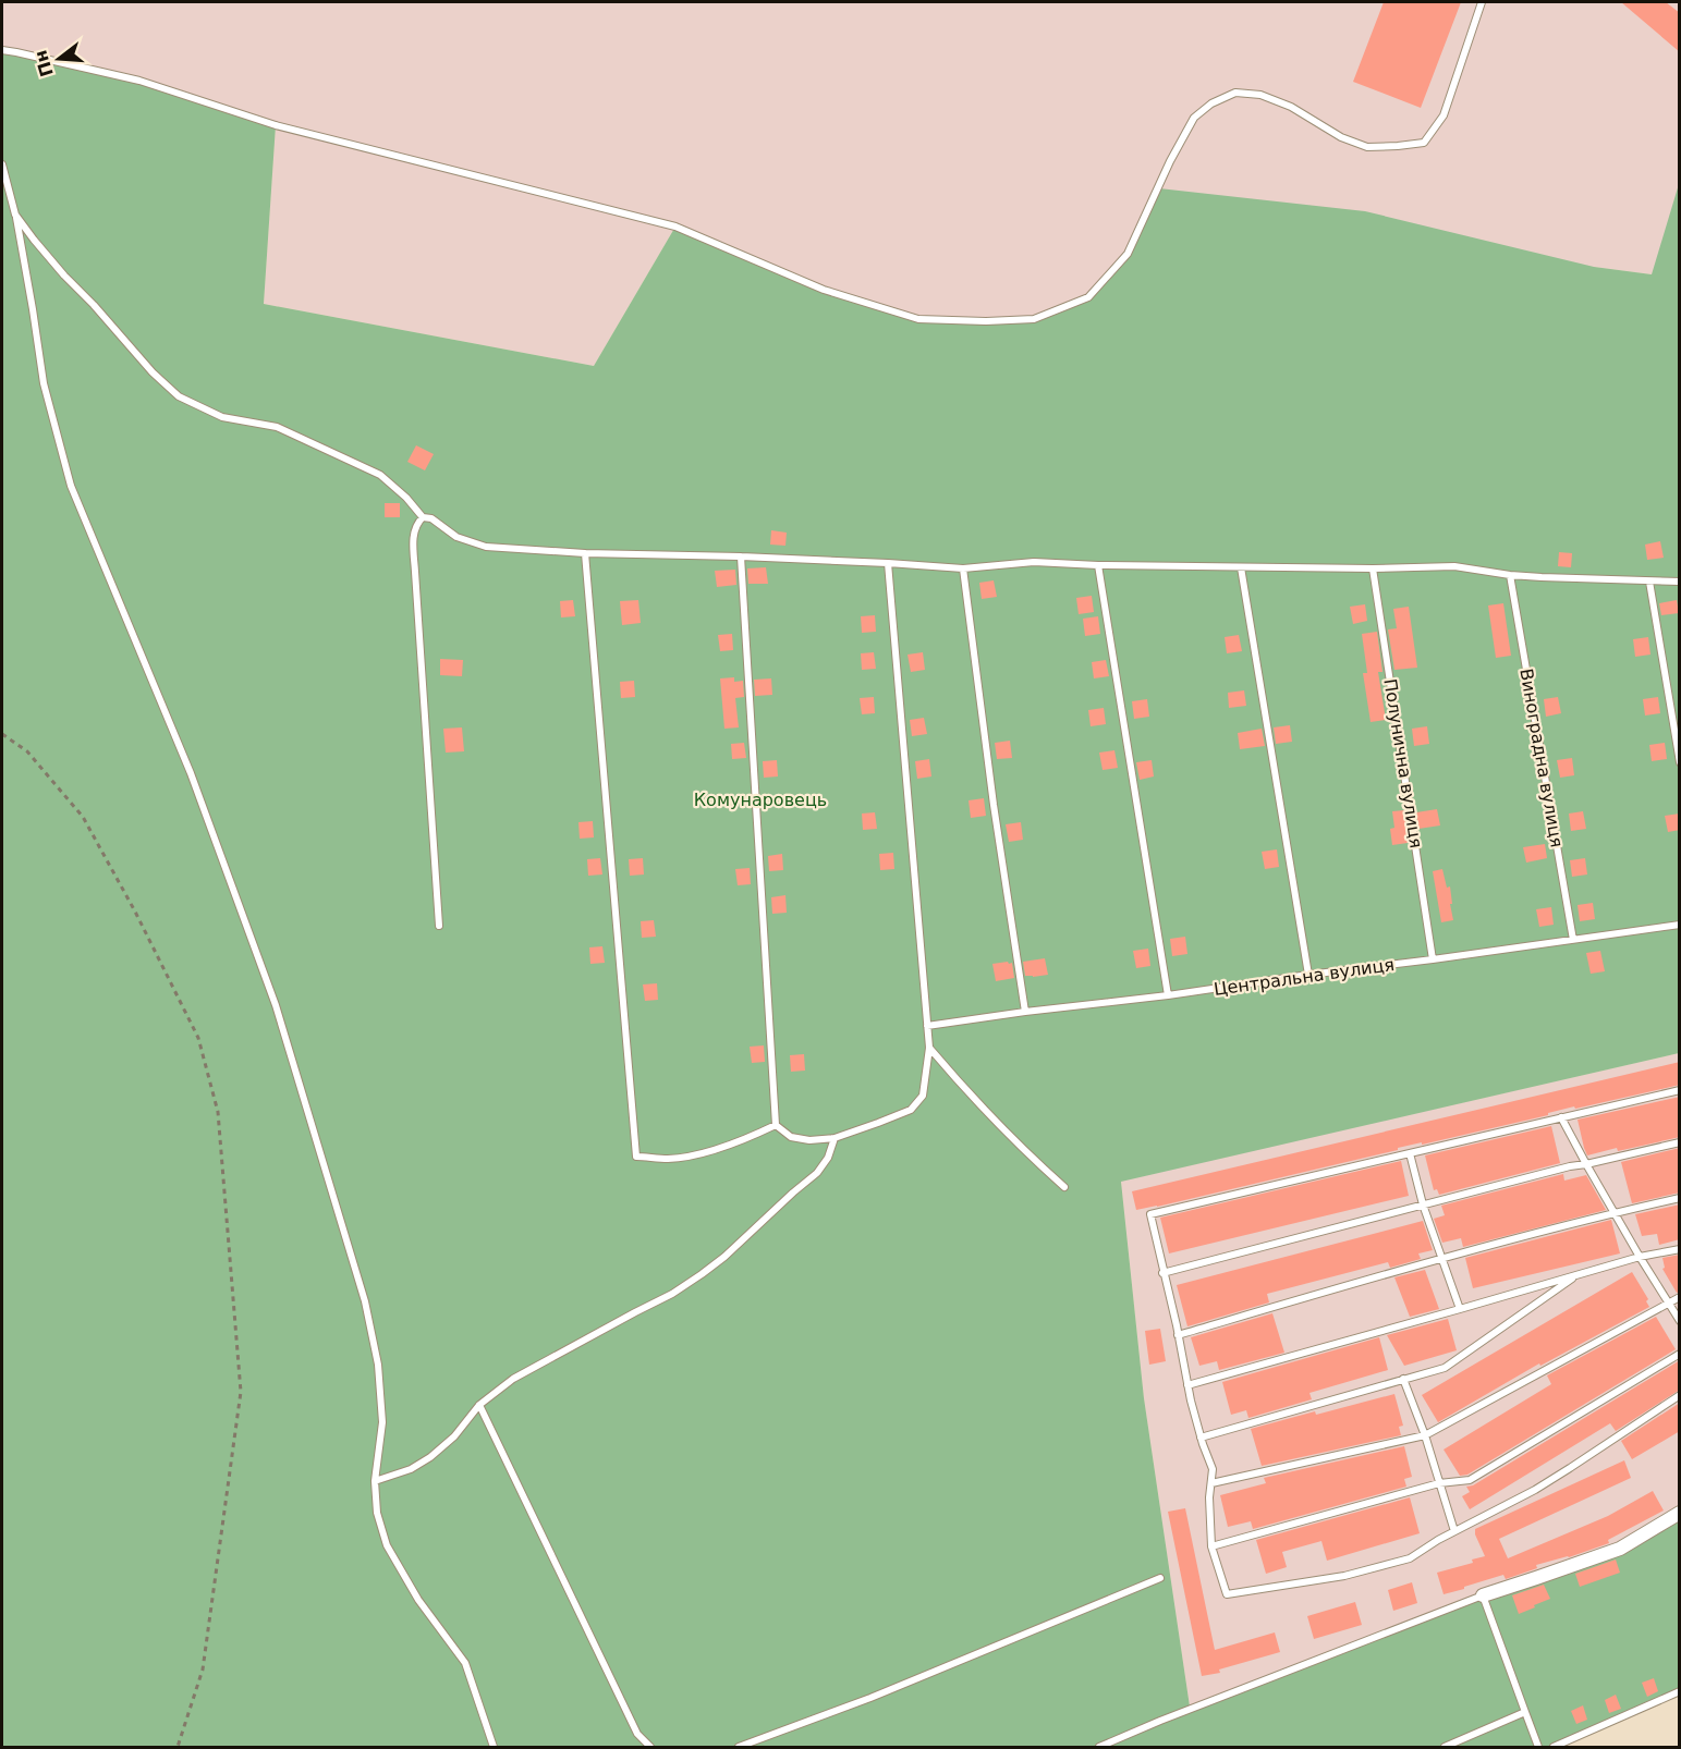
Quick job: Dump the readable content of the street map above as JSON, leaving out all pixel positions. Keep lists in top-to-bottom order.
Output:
{
  "streets": {
    "lane": ["Виноградна вулиця", "Полунична вулиця", "Центральна вулиця"]
  },
  "crossings": [
    ["Виноградна вулиця", "Центральна вулиця"],
    ["Полунична вулиця", "Центральна вулиця"]
  ],
  "parks": ["Комунаровець"],
  "north": "left"
}
